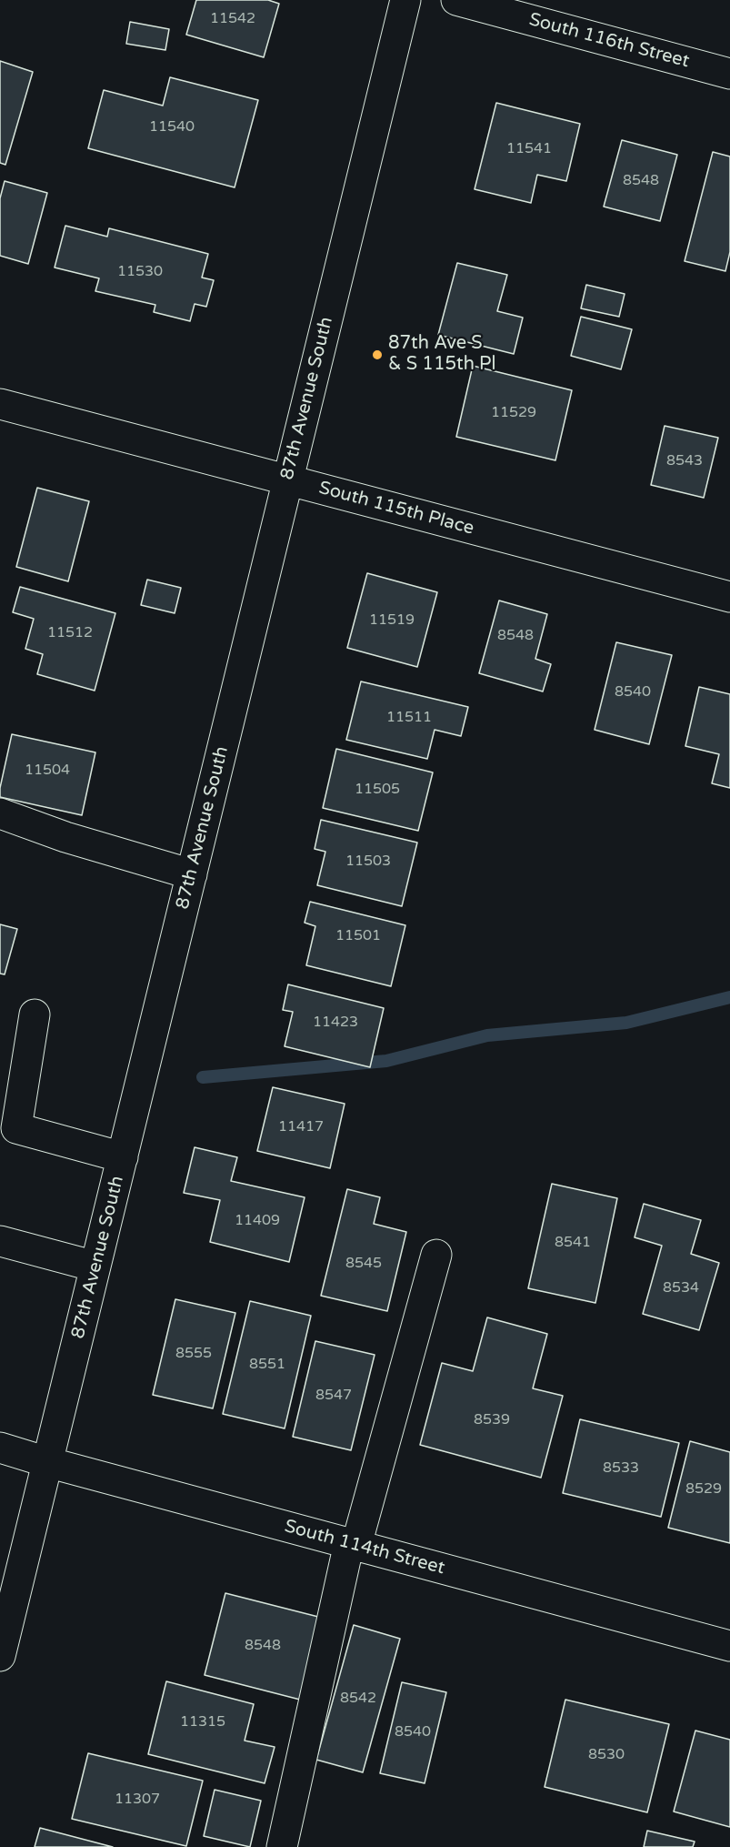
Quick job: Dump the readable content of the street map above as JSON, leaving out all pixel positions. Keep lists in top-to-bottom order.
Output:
{
  "streets": {
    "street": [
      "South 116th Street",
      "87th Avenue South",
      "South 115th Place",
      "South 114th Street"
    ]
  },
  "crossings": [
    ["87th Avenue South", "South 115th Place"],
    ["87th Avenue South", "South 114th Street"]
  ],
  "places": ["87th Ave S & S 115th Pl"],
  "house_numbers": [
    "11542",
    "11540",
    "11541",
    "8548",
    "11530",
    "11529",
    "8543",
    "11519",
    "11512",
    "8548",
    "8540",
    "11511",
    "11504",
    "11505",
    "11503",
    "11501",
    "11423",
    "11417",
    "11409",
    "8541",
    "8545",
    "8534",
    "8555",
    "8551",
    "8547",
    "8539",
    "8533",
    "8529",
    "8548",
    "8542",
    "11315",
    "8540",
    "8530",
    "11307"
  ]
}
